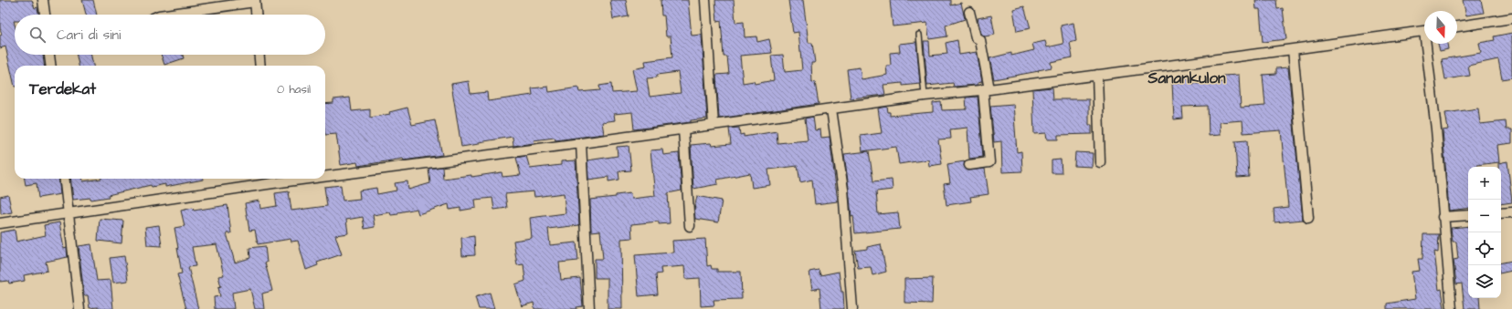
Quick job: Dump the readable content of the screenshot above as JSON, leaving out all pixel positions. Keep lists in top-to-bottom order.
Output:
{
  "districts": ["Sanankulon"],
  "north": "bottom",
  "page": {
    "search": "Cari di sini",
    "heading": ["Terdekat", "0 hasil"],
    "map_buttons": ["+", "−"]
  }
}
